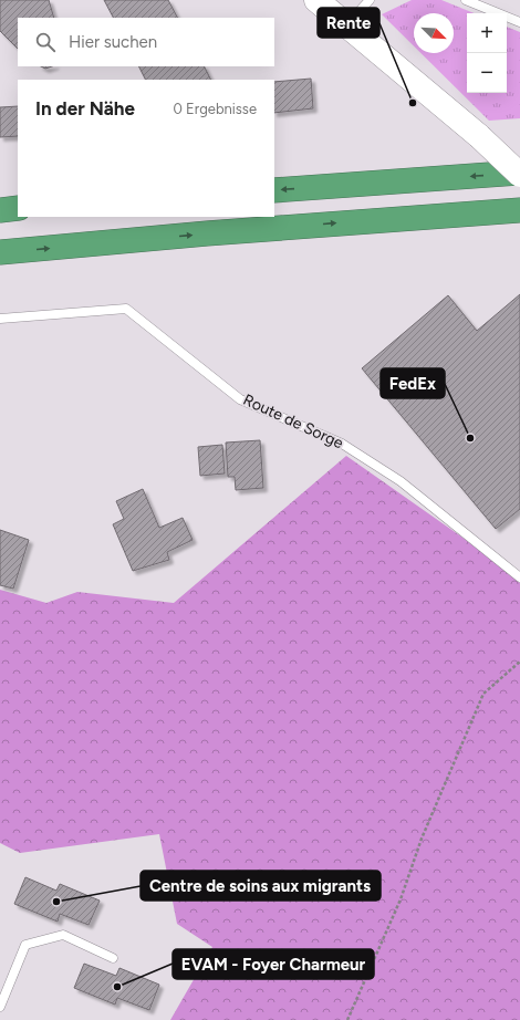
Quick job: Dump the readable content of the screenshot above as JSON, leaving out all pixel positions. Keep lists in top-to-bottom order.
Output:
{
  "streets": {
    "lane": ["Route de Sorge"]
  },
  "places": [
    "Rente",
    "FedEx",
    "Centre de soins aux migrants",
    "EVAM - Foyer Charmeur"
  ],
  "north": "bottom right",
  "page": {
    "map_buttons": ["+", "−"],
    "search": "Hier suchen",
    "heading": ["In der Nähe", "0 Ergebnisse"]
  }
}
